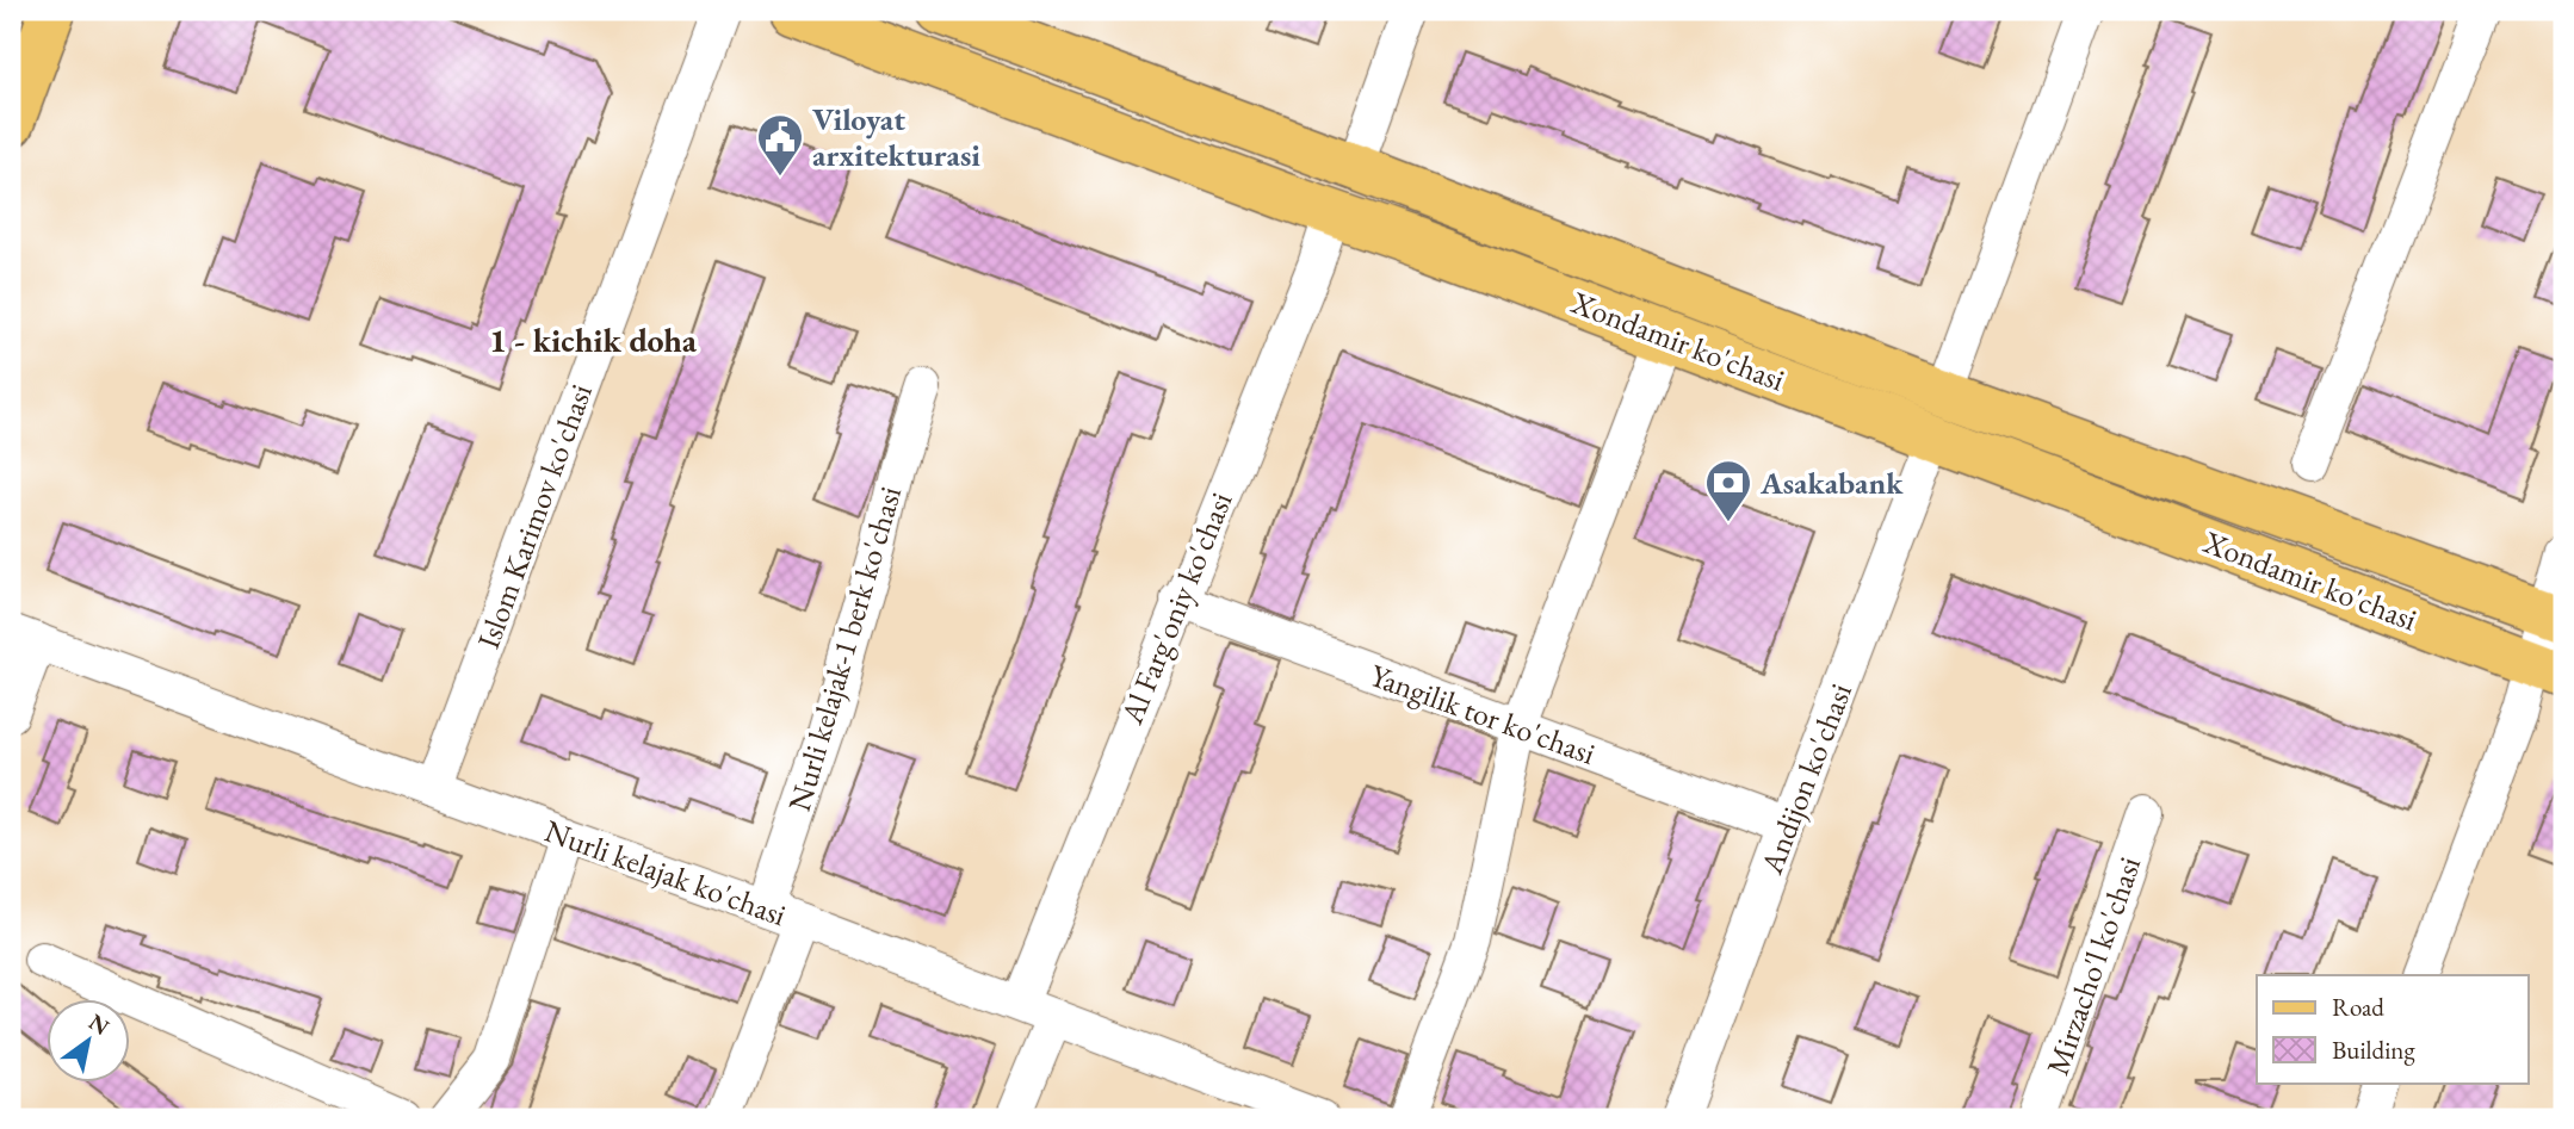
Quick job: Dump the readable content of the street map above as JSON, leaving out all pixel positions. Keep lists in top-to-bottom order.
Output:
{
  "streets": {
    "main road": ["Xondamir ko'chasi"],
    "street": [
      "Islom Karimov ko'chasi",
      "Al Farg'oniy ko'chasi",
      "Nurli kelajak-1 berk ko'chasi",
      "Yangilik tor ko'chasi",
      "Andijon ko'chasi",
      "Nurli kelajak ko'chasi",
      "Mirzacho'l ko'chasi"
    ]
  },
  "crossings": [
    ["Xondamir ko'chasi", "Al Farg'oniy ko'chasi"],
    ["Xondamir ko'chasi", "Andijon ko'chasi"],
    ["Islom Karimov ko'chasi", "Nurli kelajak ko'chasi"],
    ["Al Farg'oniy ko'chasi", "Yangilik tor ko'chasi"],
    ["Al Farg'oniy ko'chasi", "Nurli kelajak ko'chasi"],
    ["Nurli kelajak-1 berk ko'chasi", "Nurli kelajak ko'chasi"],
    ["Yangilik tor ko'chasi", "Andijon ko'chasi"]
  ],
  "districts": ["1 - kichik doha"],
  "places": {
    "public building": ["Viloyat arxitekturasi"],
    "bank": ["Asakabank"]
  },
  "legend": ["Road", "Building"],
  "north": "top right"
}
